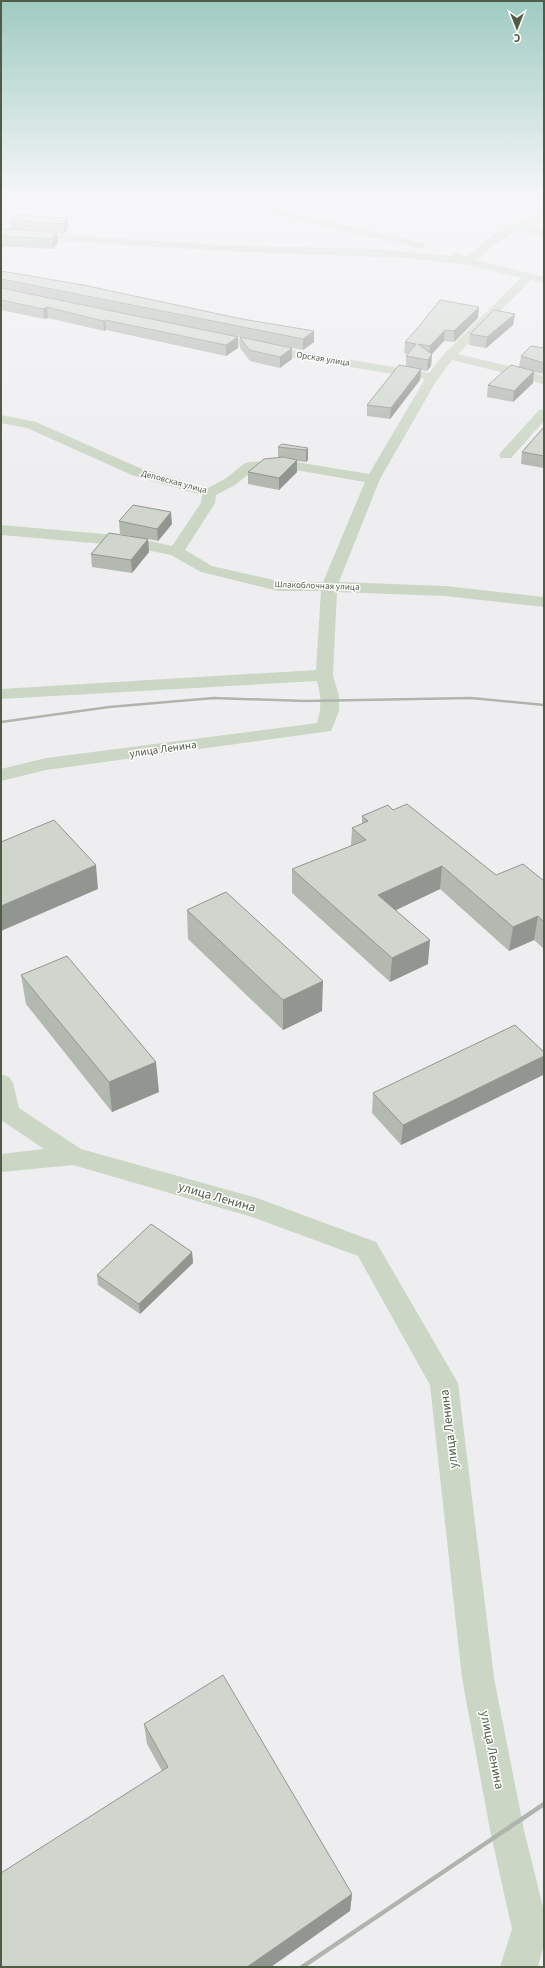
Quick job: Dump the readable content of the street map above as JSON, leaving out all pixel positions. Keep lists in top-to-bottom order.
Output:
{
  "streets": {
    "street": [
      "Орская улица",
      "Деповская улица",
      "Шлакоблочная улица",
      "улица Ленина"
    ]
  },
  "north": "bottom"
}
